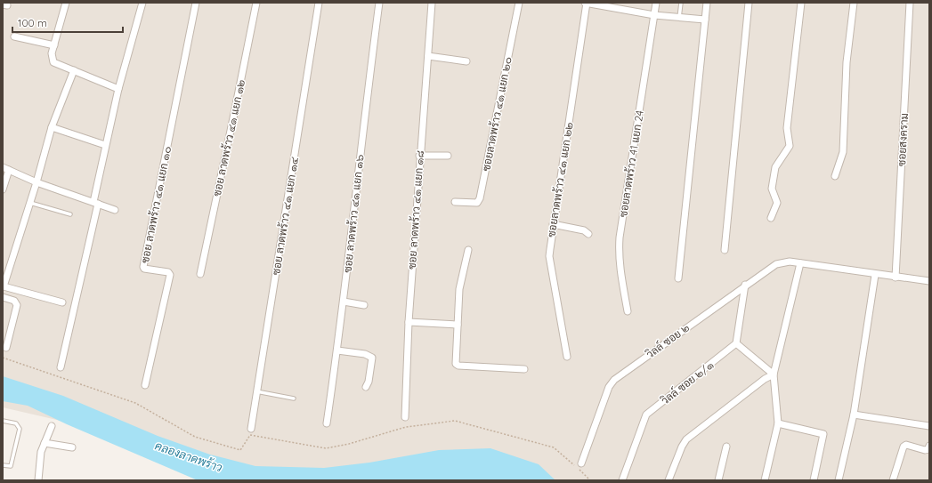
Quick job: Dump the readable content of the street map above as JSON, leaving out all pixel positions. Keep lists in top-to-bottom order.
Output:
{
  "streets": {
    "street": [
      "ซอยลาดพร้าว ๔๑ แยก ๒๐",
      "ซอย ลาดพร้าว ๔๑ แยก ๑๒",
      "ซอยสงคราม",
      "ซอยลาดพร้าว 41 แยก 24",
      "ซอยลาดพร้าว ๔๑ แยก ๒๒",
      "ซอย ลาดพร้าว ๔๑ แยก ๑๐",
      "ซอย ลาดพร้าว ๔๑ แยก ๑๘",
      "ซอย ลาดพร้าว ๔๑ แยก ๑๖",
      "ซอย ลาดพร้าว ๔๑ แยก ๑๔",
      "วิลล์ ซอย ๒",
      "วิลล์ ซอย ๒/๑"
    ]
  },
  "crossings": [
    ["ซอยสงคราม", "วิลล์ ซอย ๒"]
  ],
  "water": ["คลองลาดพร้าว"],
  "scale_bar": "100 m"
}
